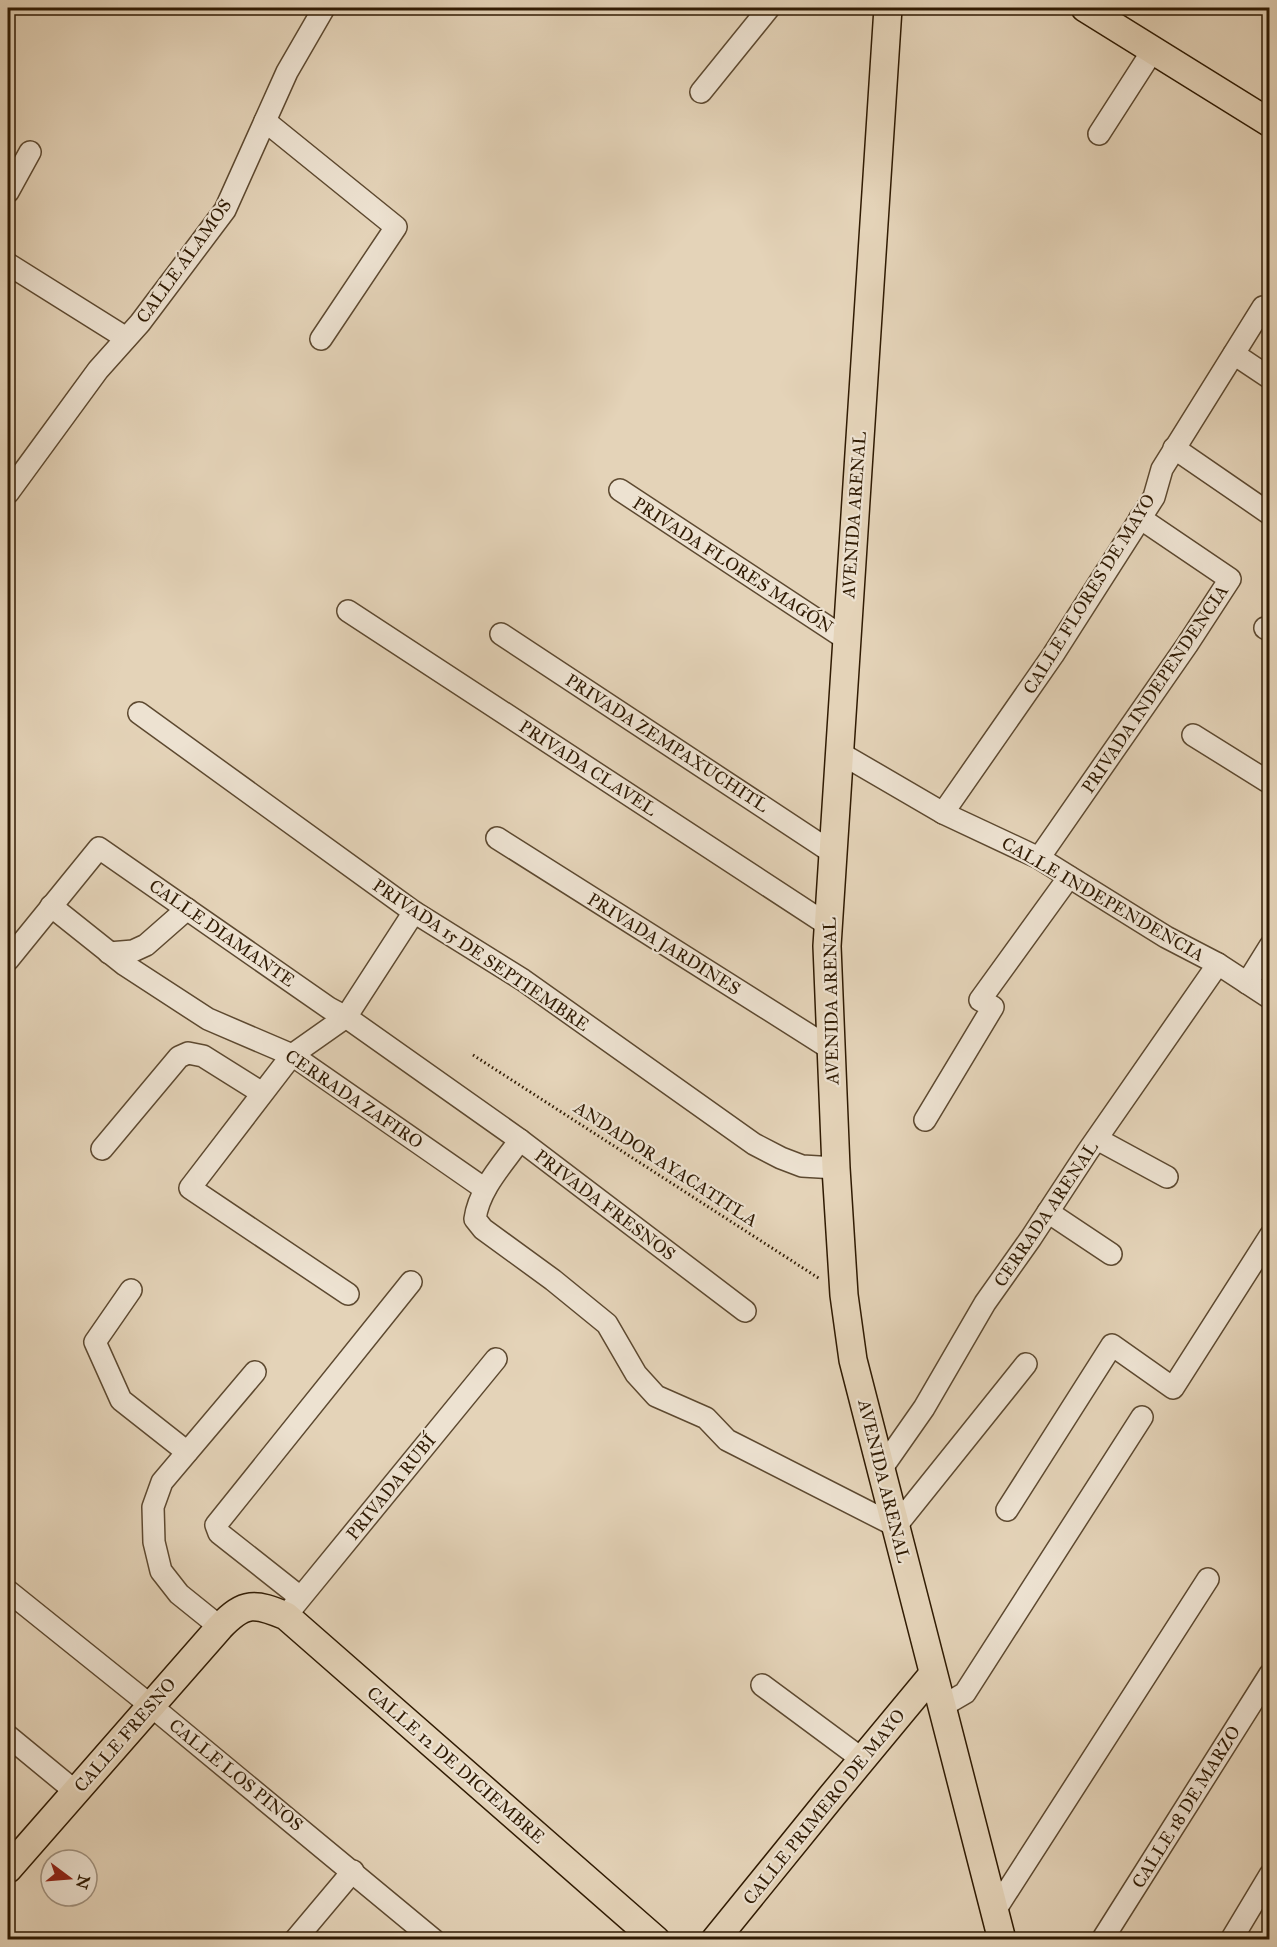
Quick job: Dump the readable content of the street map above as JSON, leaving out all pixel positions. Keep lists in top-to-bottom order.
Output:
{
  "streets": {
    "main road": [
      "AVENIDA ARENAL",
      "CALLE FRESNO",
      "CALLE 12 DE DICIEMBRE",
      "CALLE PRIMERO DE MAYO"
    ],
    "street": [
      "CALLE ÁLAMOS",
      "PRIVADA FLORES MAGÓN",
      "CALLE FLORES DE MAYO",
      "PRIVADA INDEPENDENCIA",
      "PRIVADA ZEMPAXUCHITL",
      "PRIVADA CLAVEL",
      "CALLE INDEPENDENCIA",
      "CALLE DIAMANTE",
      "PRIVADA JARDINES",
      "PRIVADA 15 DE SEPTIEMBRE",
      "CERRADA ZAFIRO",
      "PRIVADA FRESNOS",
      "CERRADA ARENAL",
      "PRIVADA RUBÍ",
      "CALLE LOS PINOS",
      "CALLE 18 DE MARZO"
    ],
    "path": ["ANDADOR AYACATITLA"]
  },
  "crossings": [
    ["AVENIDA ARENAL", "PRIVADA FLORES MAGÓN"],
    ["AVENIDA ARENAL", "PRIVADA ZEMPAXUCHITL"],
    ["AVENIDA ARENAL", "PRIVADA CLAVEL"],
    ["AVENIDA ARENAL", "CALLE INDEPENDENCIA"],
    ["AVENIDA ARENAL", "PRIVADA JARDINES"],
    ["AVENIDA ARENAL", "PRIVADA 15 DE SEPTIEMBRE"],
    ["AVENIDA ARENAL", "ANDADOR AYACATITLA"],
    ["AVENIDA ARENAL", "PRIVADA FRESNOS"],
    ["AVENIDA ARENAL", "CERRADA ARENAL"],
    ["AVENIDA ARENAL", "CALLE PRIMERO DE MAYO"],
    ["CALLE FLORES DE MAYO", "PRIVADA INDEPENDENCIA"],
    ["CALLE FLORES DE MAYO", "CALLE INDEPENDENCIA"],
    ["PRIVADA INDEPENDENCIA", "CALLE INDEPENDENCIA"],
    ["CALLE INDEPENDENCIA", "CERRADA ARENAL"],
    ["CALLE DIAMANTE", "CERRADA ZAFIRO"],
    ["CALLE DIAMANTE", "PRIVADA FRESNOS"],
    ["CERRADA ZAFIRO", "PRIVADA FRESNOS"],
    ["PRIVADA RUBÍ", "CALLE 12 DE DICIEMBRE"],
    ["CALLE FRESNO", "CALLE 12 DE DICIEMBRE"],
    ["CALLE FRESNO", "CALLE LOS PINOS"]
  ],
  "north": "right"
}
